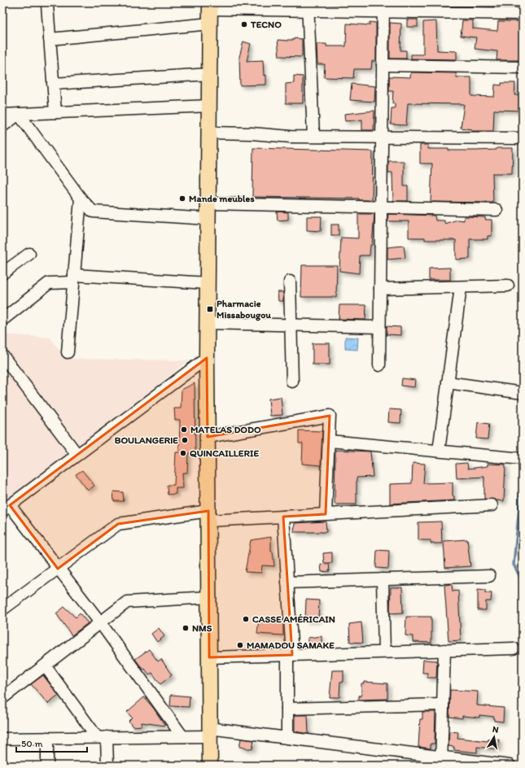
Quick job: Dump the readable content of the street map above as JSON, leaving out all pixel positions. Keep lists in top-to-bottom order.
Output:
{
  "places": {
    "other": [
      "TECNO",
      "Mande meubles",
      "MATELAS DODO",
      "BOULANGERIE",
      "QUINCAILLERIE",
      "CASSE AMÉRICAIN",
      "NMS",
      "MAMADOU SAMAKE"
    ],
    "transit": ["Pharmacie Missabougou"]
  },
  "scale_bar": "50 m",
  "north": "top"
}
